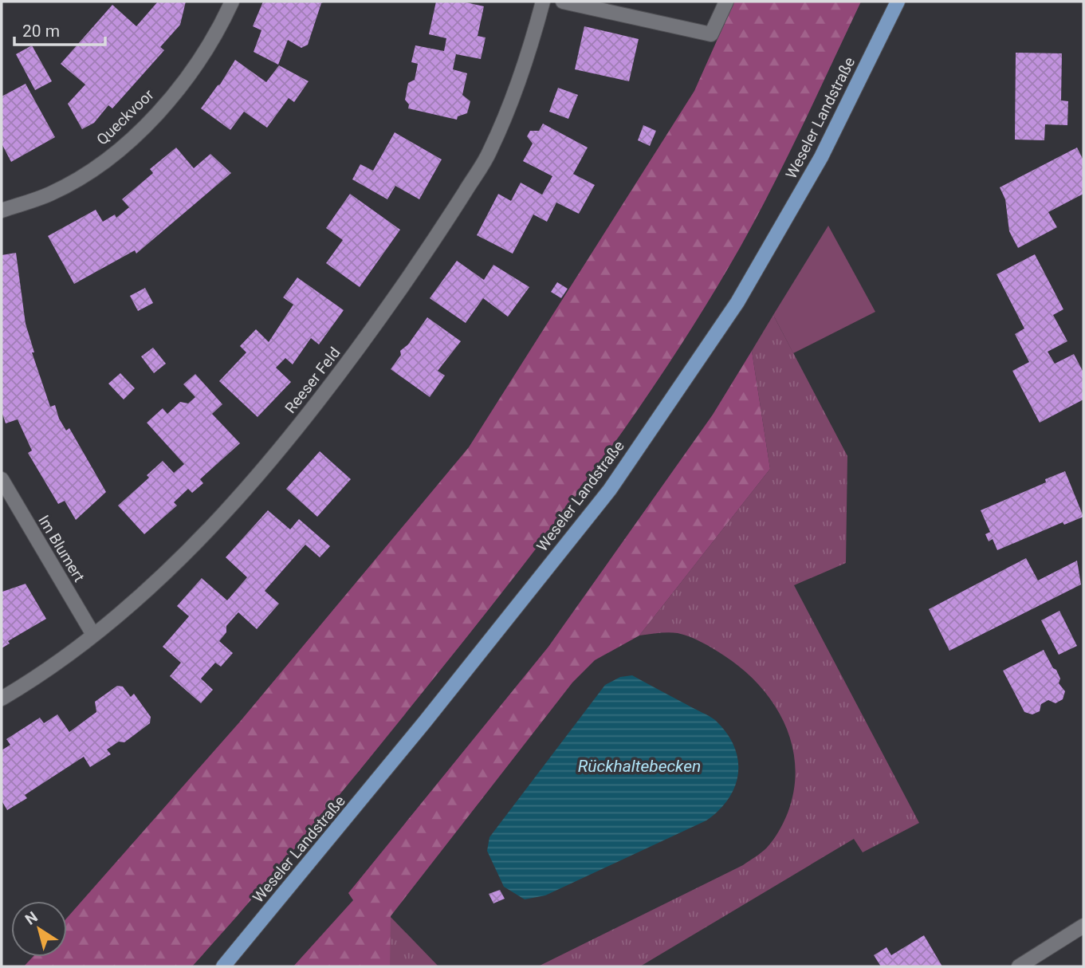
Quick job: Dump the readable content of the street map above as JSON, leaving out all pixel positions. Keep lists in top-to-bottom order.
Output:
{
  "streets": {
    "main road": ["Weseler Landstraße"],
    "street": ["Queckvoor", "Reeser Feld", "Im Blumert"]
  },
  "crossings": [
    ["Reeser Feld", "Im Blumert"]
  ],
  "water": ["Rückhaltebecken"],
  "scale_bar": "20 m",
  "north": "top left"
}
